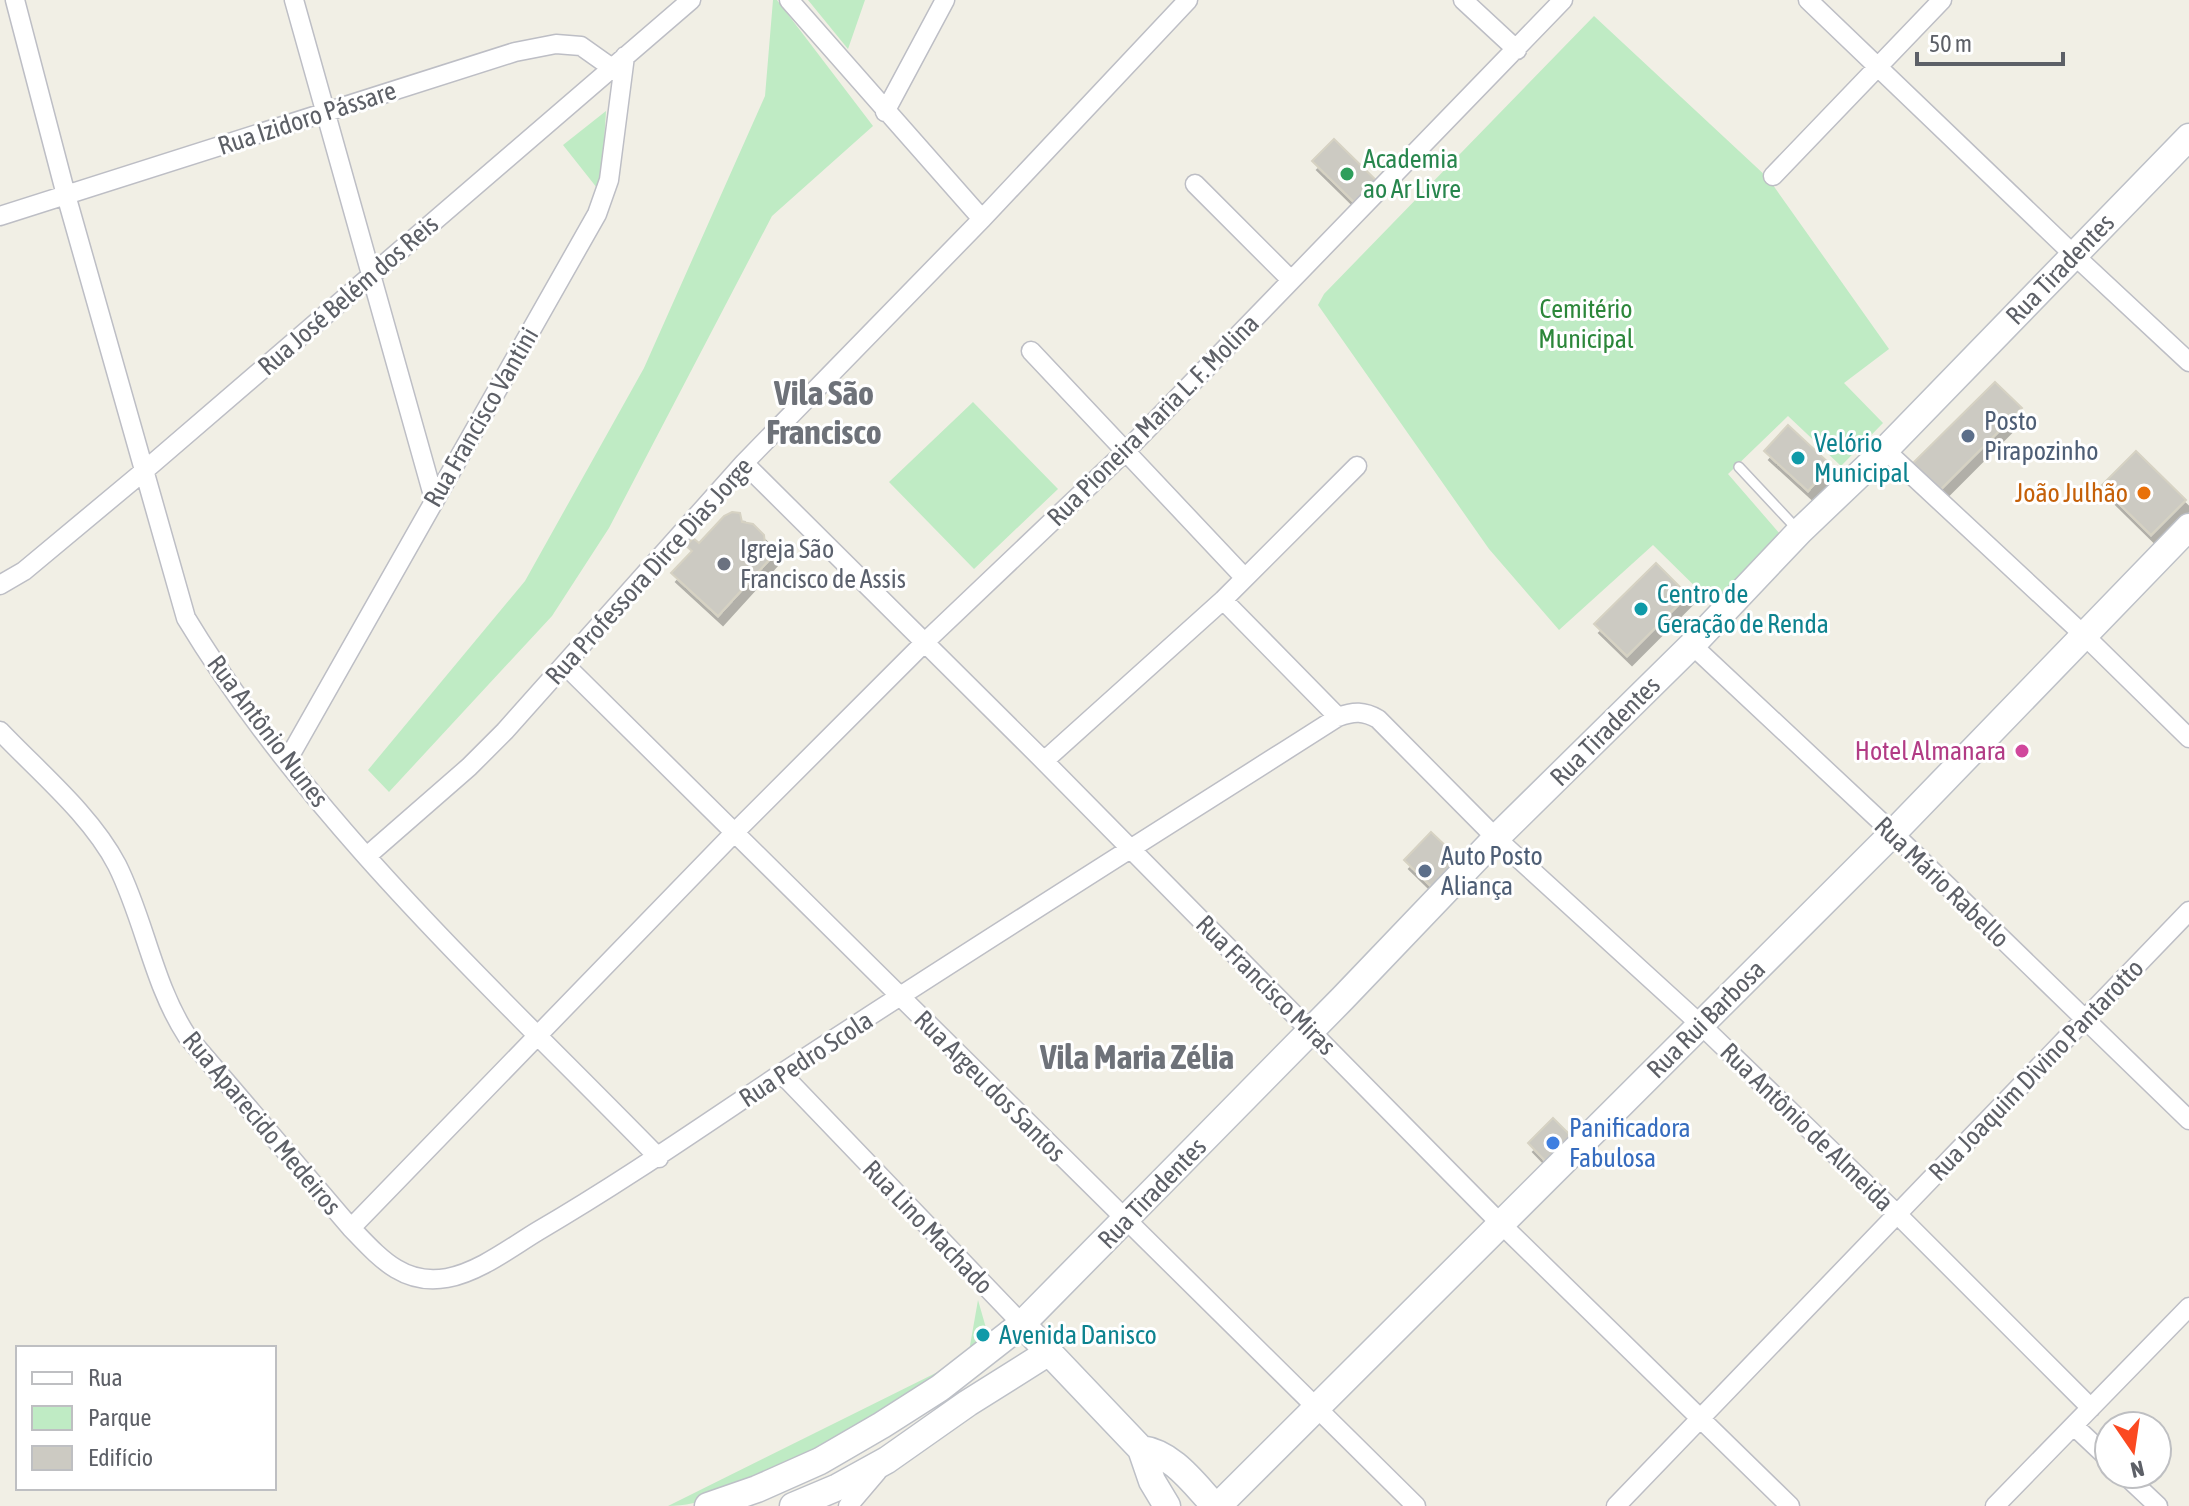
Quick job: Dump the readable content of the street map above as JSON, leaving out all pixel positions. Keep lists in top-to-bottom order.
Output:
{
  "streets": {
    "main road": ["Rua Tiradentes", "Rua Rui Barbosa", "Rua Lino Machado"],
    "street": [
      "Rua Izidoro Pássare",
      "Rua José Belém dos Reis",
      "Rua Francisco Vantini",
      "Rua Pioneira Maria L. F. Molina",
      "Rua Professora Dirce Dias Jorge",
      "Rua Antônio Nunes",
      "Rua Mário Rabello",
      "Rua Francisco Miras",
      "Rua Pedro Scola",
      "Rua Joaquim Divino Pantarotto",
      "Rua Argeu dos Santos",
      "Rua Aparecido Medeiros",
      "Rua Antônio de Almeida"
    ]
  },
  "crossings": [
    ["Rua Izidoro Pássare", "Rua José Belém dos Reis"],
    ["Rua Izidoro Pássare", "Rua Francisco Vantini"],
    ["Rua Izidoro Pássare", "Rua Antônio Nunes"],
    ["Rua Tiradentes", "Rua Mário Rabello"],
    ["Rua Tiradentes", "Rua Francisco Miras"],
    ["Rua Tiradentes", "Rua Argeu dos Santos"],
    ["Rua Tiradentes", "Rua Antônio de Almeida"],
    ["Rua Tiradentes", "Rua Lino Machado"],
    ["Rua José Belém dos Reis", "Rua Francisco Vantini"],
    ["Rua José Belém dos Reis", "Rua Antônio Nunes"],
    ["Rua Francisco Vantini", "Rua Antônio Nunes"],
    ["Rua Pioneira Maria L. F. Molina", "Rua Antônio Nunes"],
    ["Rua Pioneira Maria L. F. Molina", "Rua Francisco Miras"],
    ["Rua Pioneira Maria L. F. Molina", "Rua Argeu dos Santos"],
    ["Rua Pioneira Maria L. F. Molina", "Rua Aparecido Medeiros"],
    ["Rua Professora Dirce Dias Jorge", "Rua Antônio Nunes"],
    ["Rua Professora Dirce Dias Jorge", "Rua Francisco Miras"],
    ["Rua Professora Dirce Dias Jorge", "Rua Argeu dos Santos"],
    ["Rua Antônio Nunes", "Rua Pedro Scola"],
    ["Rua Mário Rabello", "Rua Rui Barbosa"],
    ["Rua Mário Rabello", "Rua Joaquim Divino Pantarotto"],
    ["Rua Francisco Miras", "Rua Rui Barbosa"],
    ["Rua Francisco Miras", "Rua Pedro Scola"],
    ["Rua Francisco Miras", "Rua Joaquim Divino Pantarotto"],
    ["Rua Rui Barbosa", "Rua Argeu dos Santos"],
    ["Rua Rui Barbosa", "Rua Antônio de Almeida"],
    ["Rua Rui Barbosa", "Rua Lino Machado"],
    ["Rua Pedro Scola", "Rua Argeu dos Santos"],
    ["Rua Pedro Scola", "Rua Aparecido Medeiros"],
    ["Rua Pedro Scola", "Rua Antônio de Almeida"],
    ["Rua Pedro Scola", "Rua Lino Machado"],
    ["Rua Joaquim Divino Pantarotto", "Rua Antônio de Almeida"]
  ],
  "districts": ["Vila São Francisco", "Vila Maria Zélia"],
  "parks": ["Cemitério Municipal"],
  "places": [
    "Academia ao Ar Livre",
    "Posto Pirapozinho",
    "Velório Municipal",
    "João Julhão",
    "Igreja São Francisco de Assis",
    "Centro de Geração de Renda",
    "Hotel Almanara",
    "Auto Posto Aliança",
    "Panificadora Fabulosa",
    "Avenida Danisco"
  ],
  "legend": ["Rua", "Parque", "Edifício"],
  "scale_bar": "50 m",
  "north": "bottom"
}
